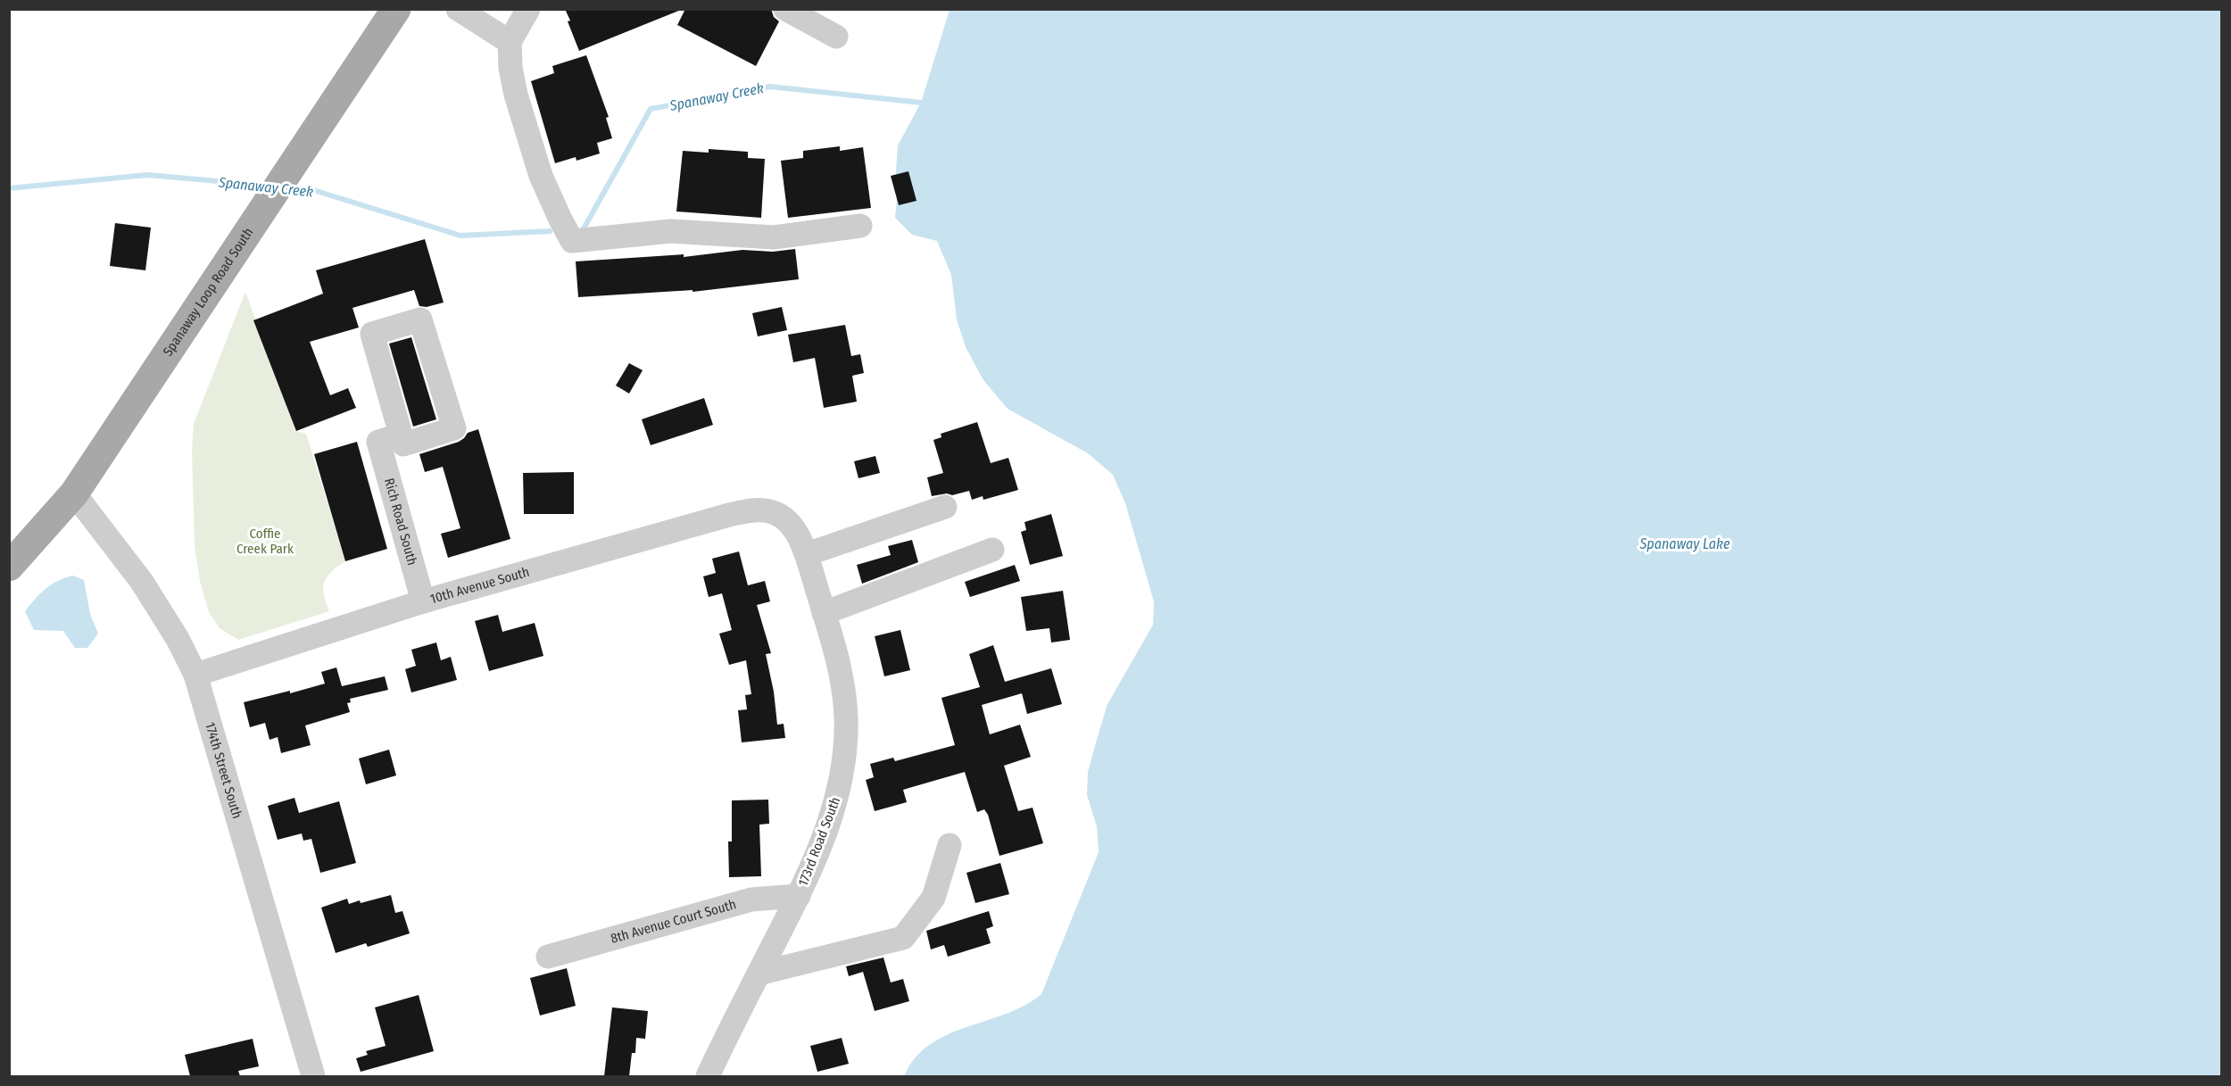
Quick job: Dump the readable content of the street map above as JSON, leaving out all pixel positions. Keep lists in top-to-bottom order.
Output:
{
  "streets": {
    "main road": ["Spanaway Loop Road South"],
    "street": [
      "Rich Road South",
      "10th Avenue South",
      "174th Street South",
      "173rd Road South",
      "8th Avenue Court South"
    ]
  },
  "crossings": [
    ["Spanaway Loop Road South", "174th Street South"],
    ["Rich Road South", "10th Avenue South"],
    ["10th Avenue South", "174th Street South"],
    ["10th Avenue South", "173rd Road South"],
    ["173rd Road South", "8th Avenue Court South"]
  ],
  "water": ["Spanaway Creek", "Spanaway Lake"],
  "parks": ["Coffie Creek Park"]
}
